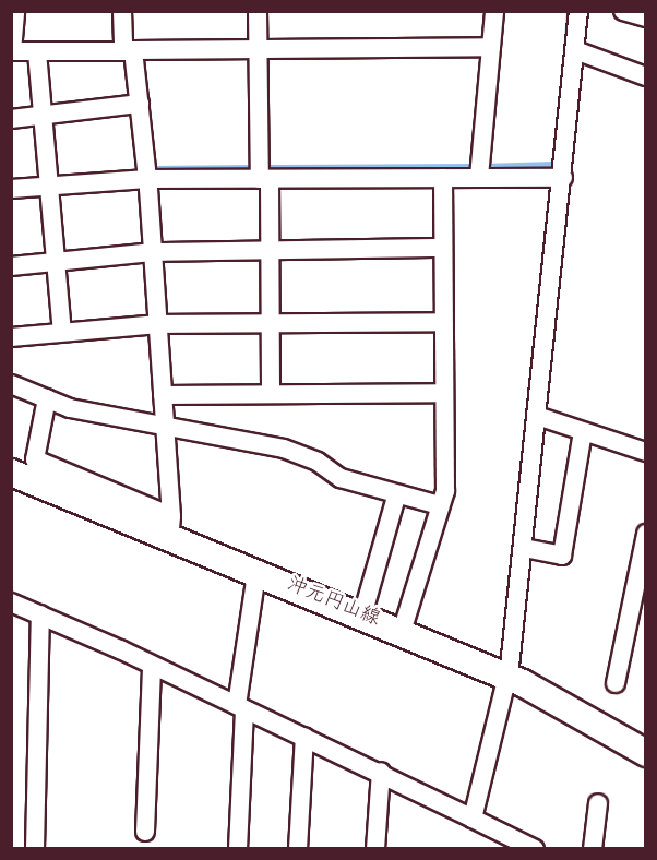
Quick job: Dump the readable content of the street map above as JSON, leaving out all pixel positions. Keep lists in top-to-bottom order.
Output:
{
  "streets": {
    "main road": ["沖元円山線"]
  }
}
